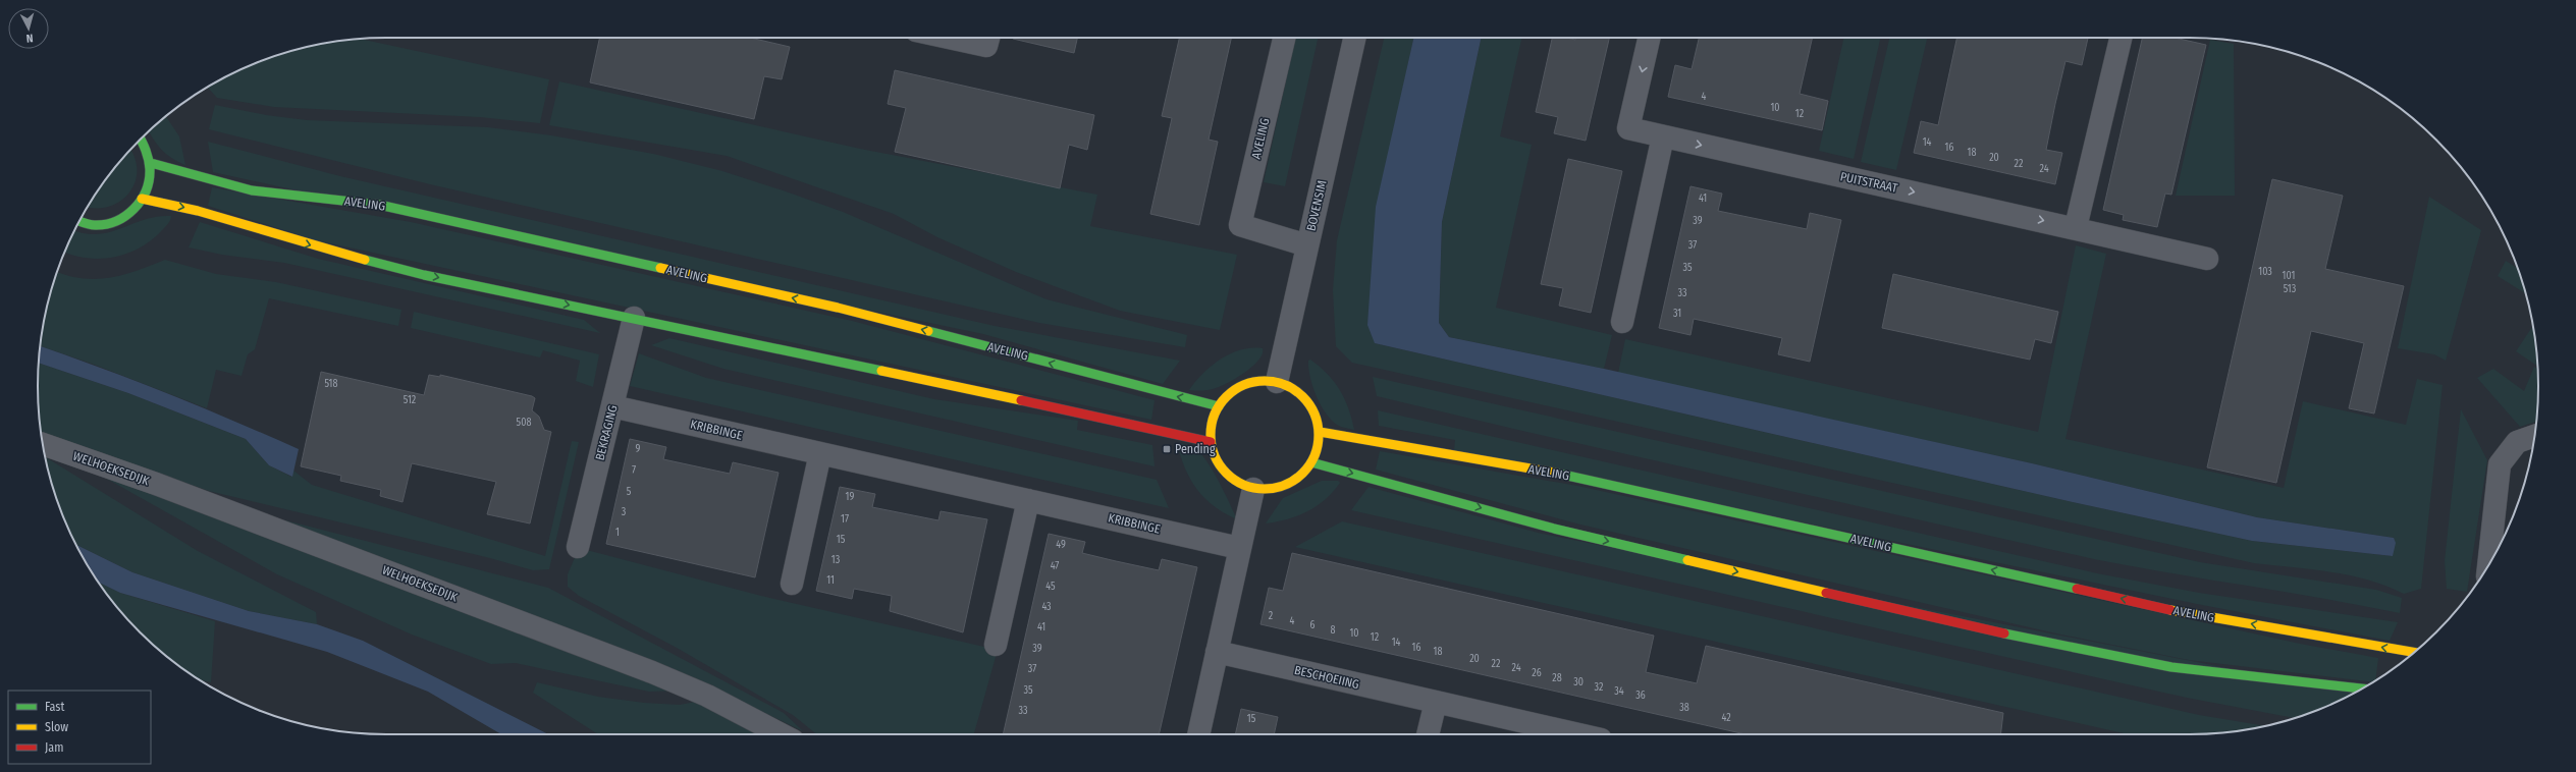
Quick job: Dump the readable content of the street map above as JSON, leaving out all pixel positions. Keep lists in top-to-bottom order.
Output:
{
  "streets": {
    "main road": ["AVELING"],
    "street": [
      "PUITSTRAAT",
      "BOVENSIM",
      "KRIBBINGE",
      "BEKRAGING",
      "WELHOEKSEDIJK",
      "BESCHOEIING"
    ]
  },
  "crossings": [
    ["AVELING", "BOVENSIM"],
    ["KRIBBINGE", "BEKRAGING"]
  ],
  "one_way": ["AVELING", "PUITSTRAAT"],
  "places": {
    "transit": ["Pending"]
  },
  "house_numbers": [
    "4",
    "10",
    "12",
    "14",
    "16",
    "18",
    "20",
    "22",
    "24",
    "41",
    "39",
    "37",
    "35",
    "103",
    "101",
    "513",
    "33",
    "31",
    "518",
    "512",
    "508",
    "9",
    "7",
    "5",
    "19",
    "3",
    "17",
    "1",
    "15",
    "49",
    "13",
    "47",
    "11",
    "45",
    "43",
    "2",
    "4",
    "6",
    "41",
    "8",
    "10",
    "12",
    "14",
    "16",
    "39",
    "18",
    "20",
    "22",
    "24",
    "37",
    "26",
    "28",
    "30",
    "32",
    "35",
    "34",
    "36",
    "38",
    "33",
    "42",
    "15"
  ],
  "legend": ["Fast", "Slow", "Jam"],
  "north": "bottom"
}
